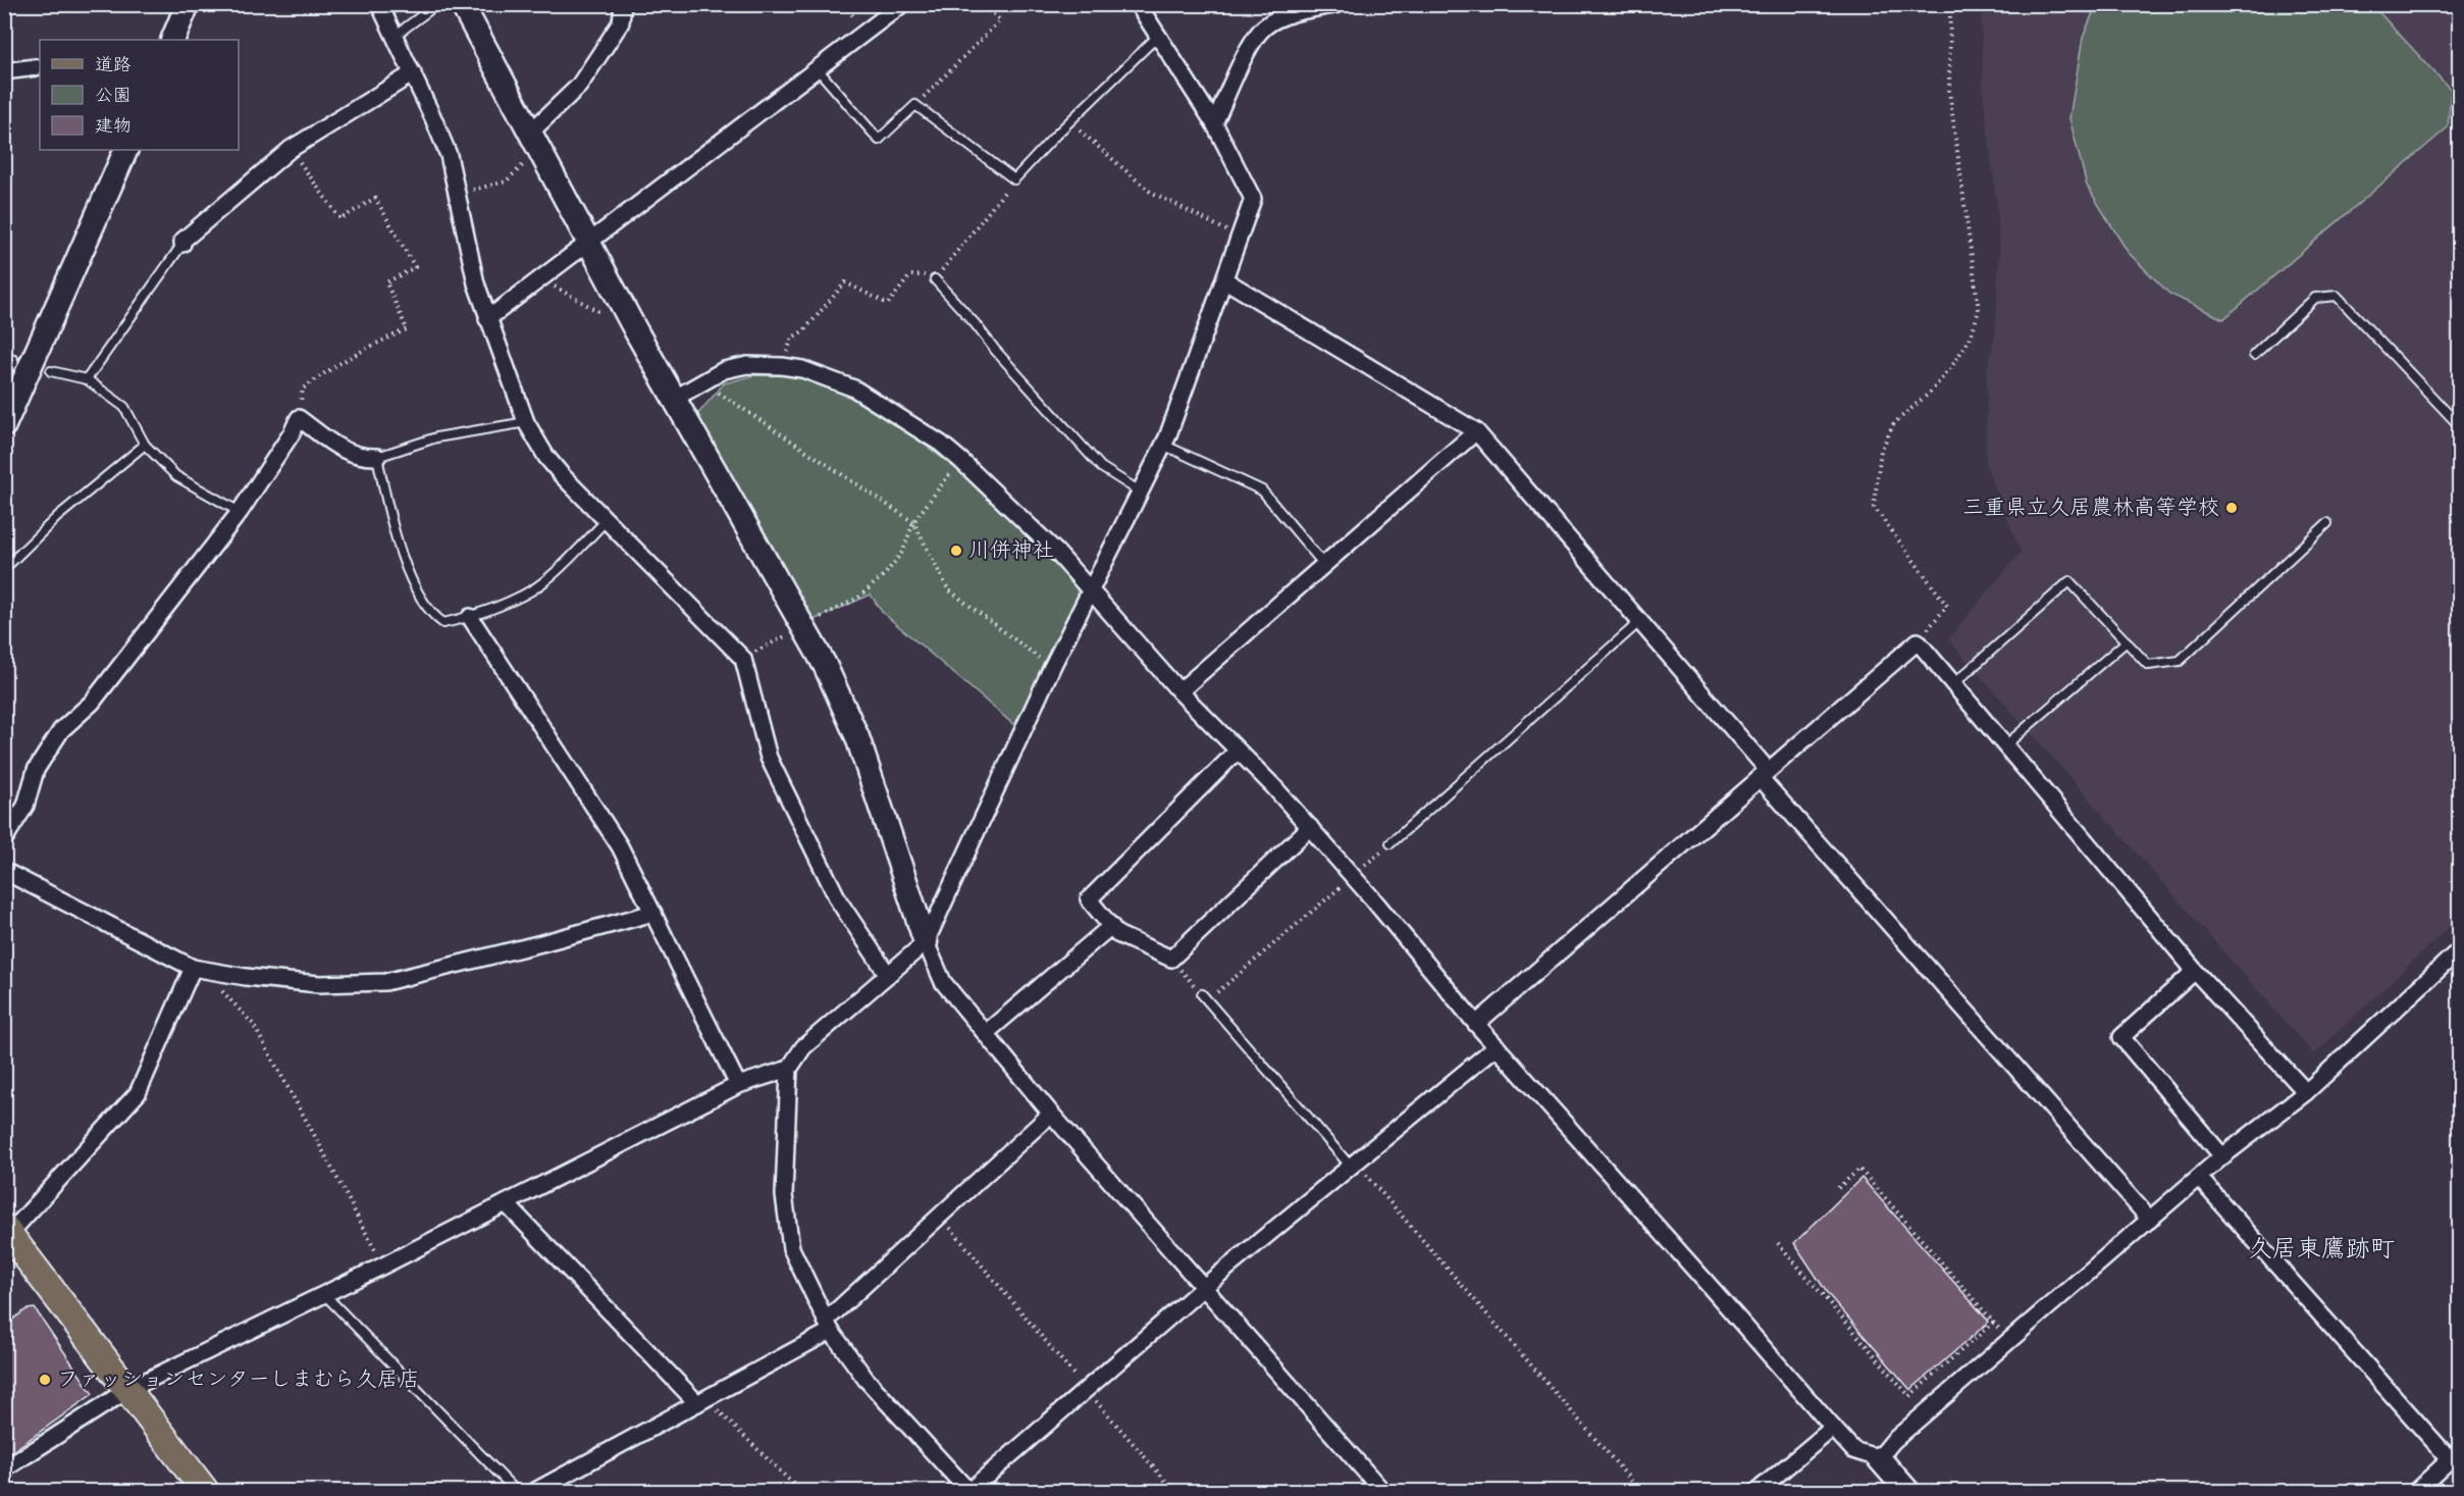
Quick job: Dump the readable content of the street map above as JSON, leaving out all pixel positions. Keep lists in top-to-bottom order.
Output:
{
  "districts": ["久居東鷹跡町"],
  "places": ["三重県立久居農林高等学校", "川併神社", "ファッションセンターしまむら久居店"],
  "legend": ["道路", "公園", "建物"]
}
